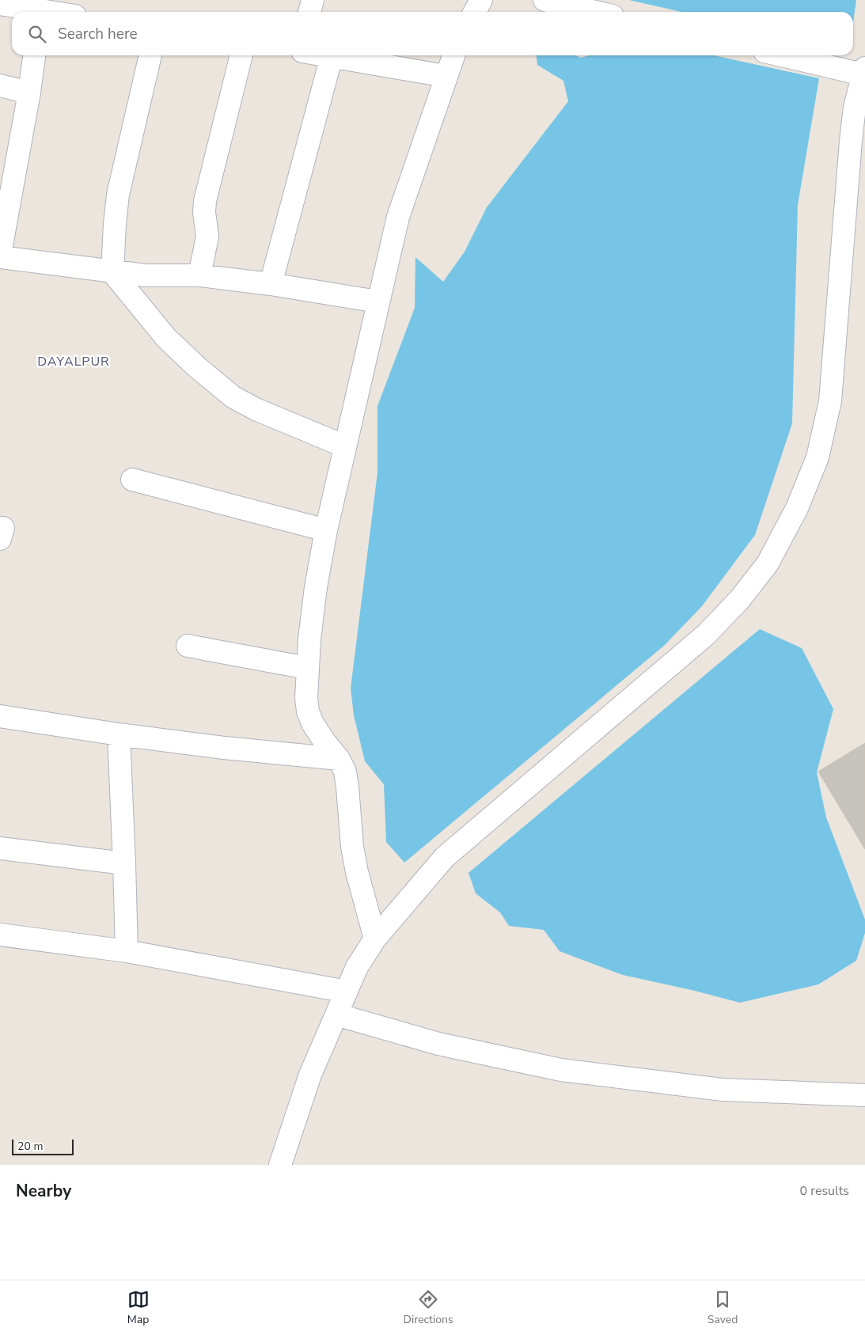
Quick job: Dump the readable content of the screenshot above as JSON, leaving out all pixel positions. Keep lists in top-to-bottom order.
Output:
{
  "districts": ["DAYALPUR"],
  "scale_bar": "20 m",
  "page": {
    "search": "Search here",
    "scale": "20 m",
    "heading": ["Nearby", "0 results"],
    "nav": ["Map", "Directions", "Saved"]
  }
}
